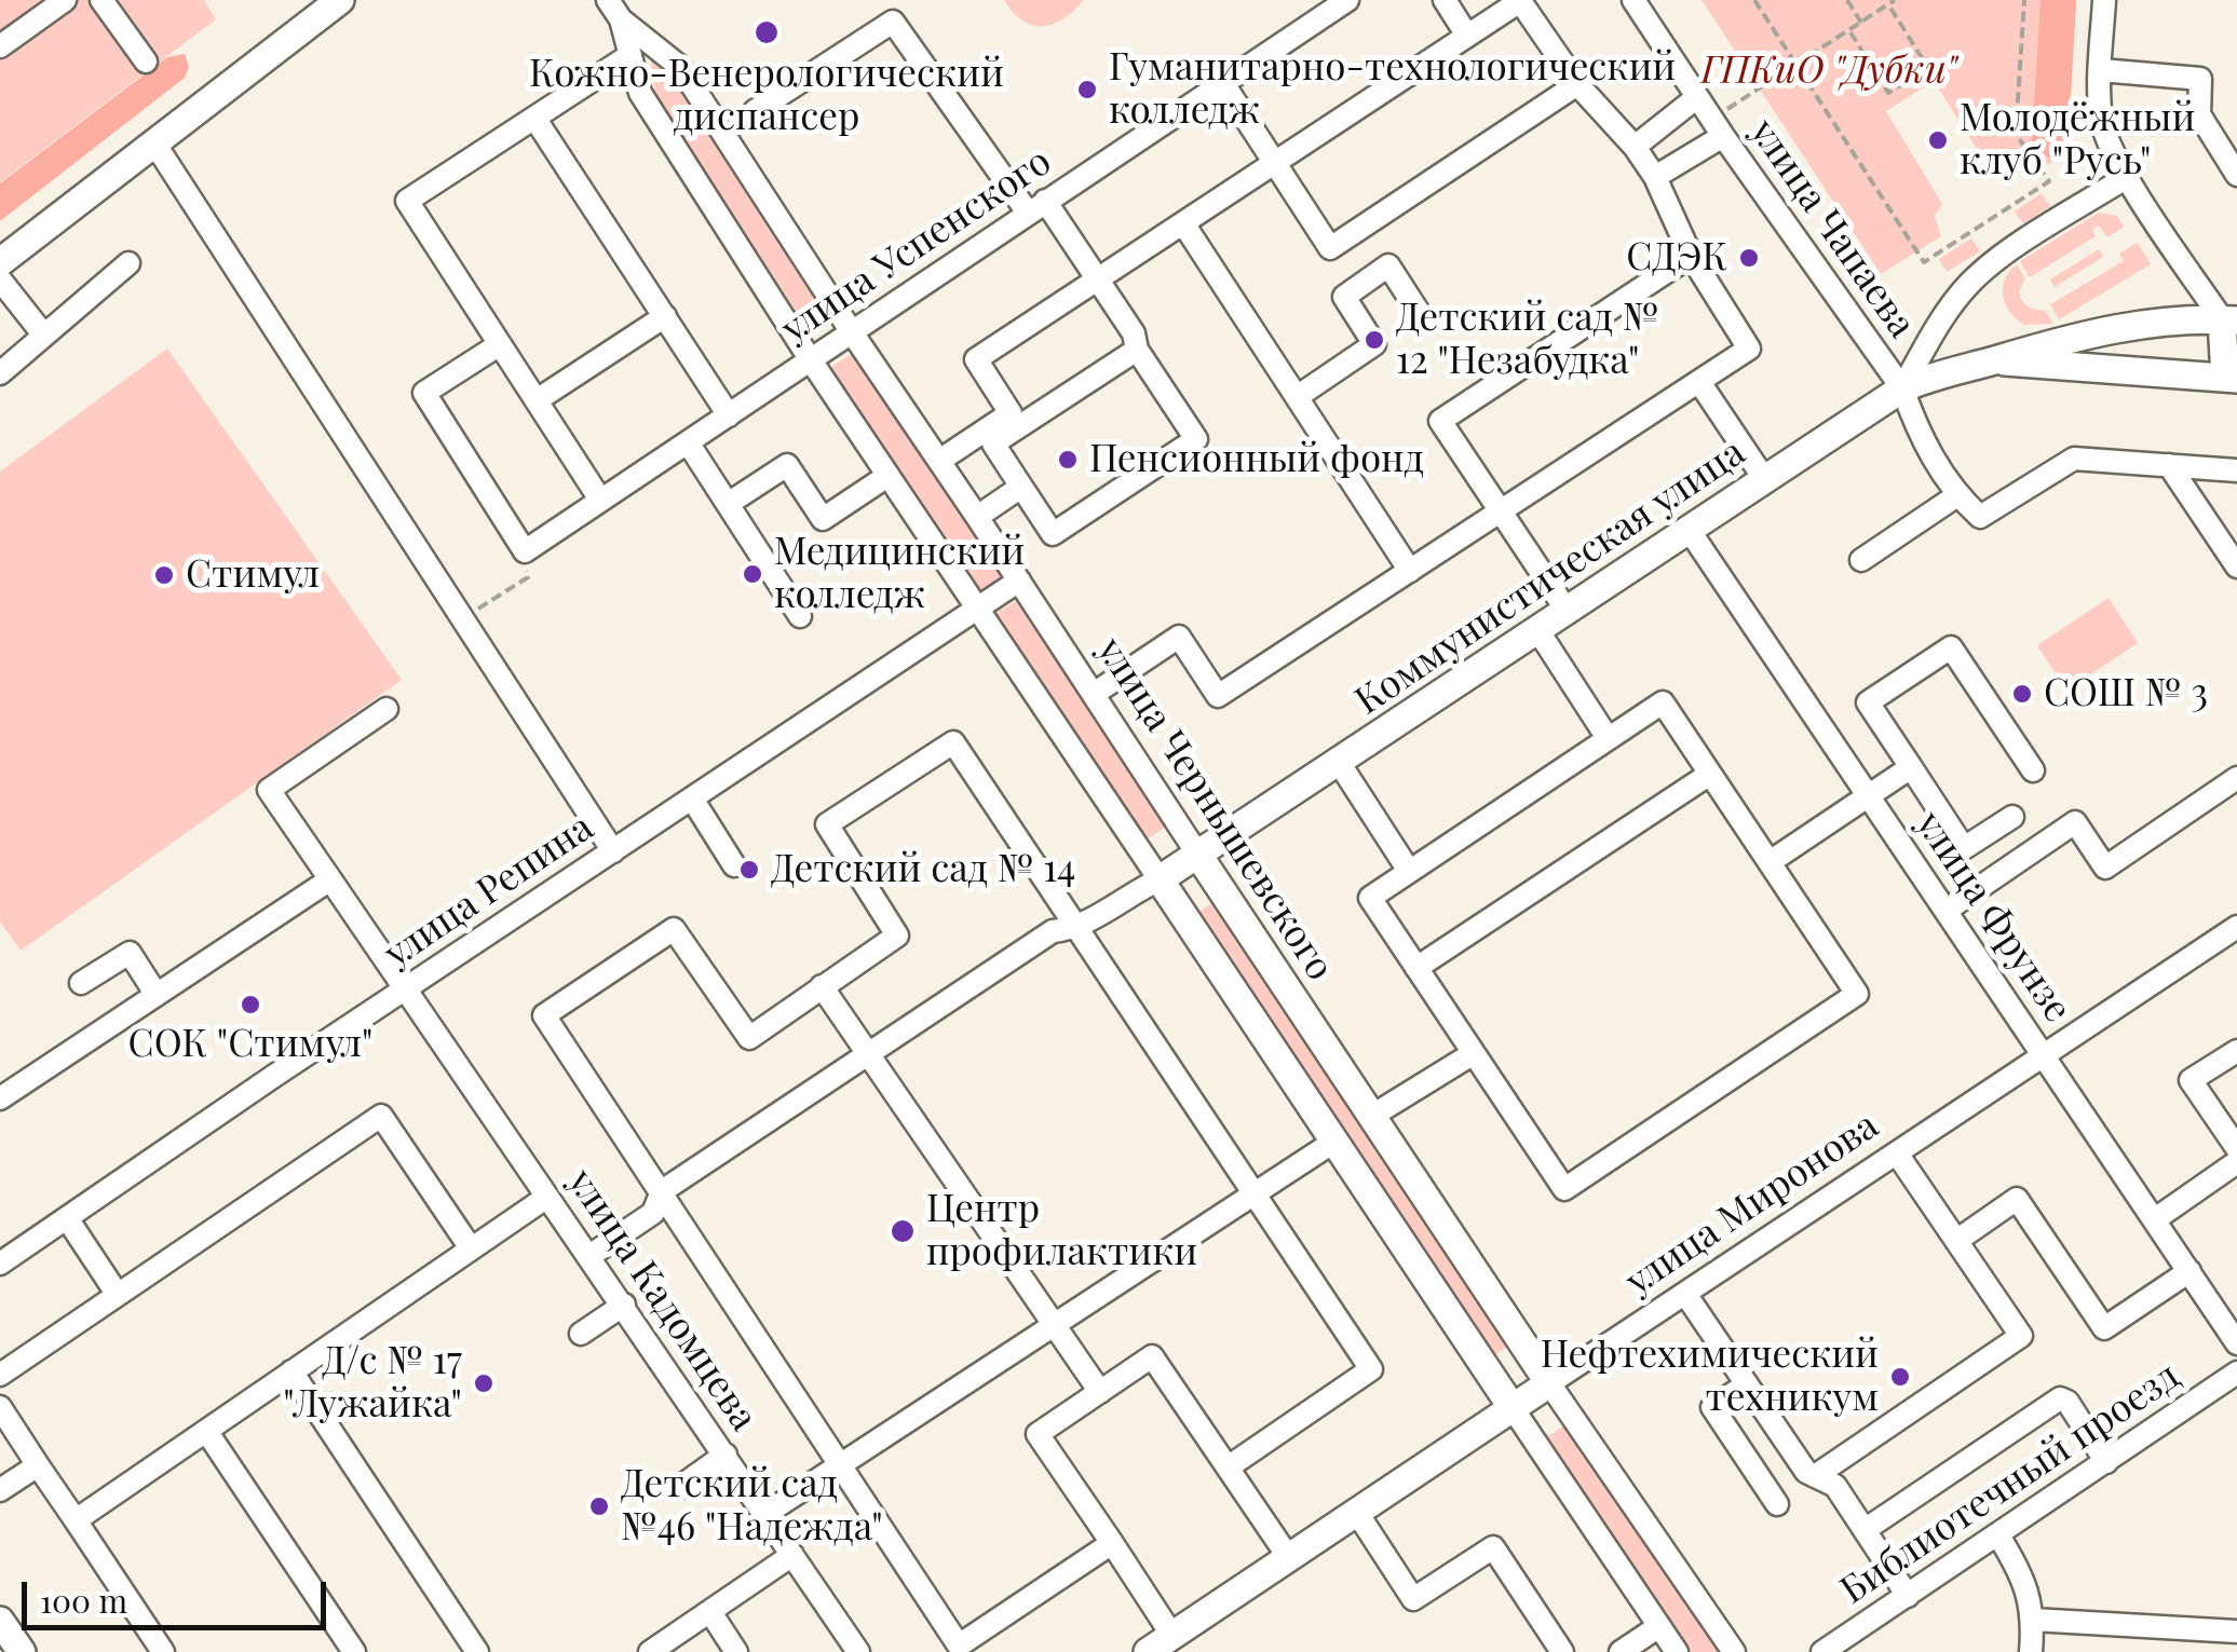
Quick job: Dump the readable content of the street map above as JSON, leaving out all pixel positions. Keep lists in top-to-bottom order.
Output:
{
  "streets": {
    "main road": ["Коммунистическая улица", "улица Чернышевского", "улица Миронова"],
    "street": [
      "улица Чапаева",
      "улица Успенского",
      "улица Репина",
      "улица Фрунзе",
      "улица Кадомцева",
      "Библиотечный проезд"
    ]
  },
  "crossings": [
    ["улица Чапаева", "Коммунистическая улица"],
    ["улица Успенского", "улица Чернышевского"],
    ["Коммунистическая улица", "улица Чернышевского"],
    ["Коммунистическая улица", "улица Фрунзе"],
    ["улица Чернышевского", "улица Репина"],
    ["улица Чернышевского", "улица Миронова"],
    ["улица Репина", "улица Кадомцева"],
    ["улица Фрунзе", "улица Миронова"]
  ],
  "parks": ["ГПКиО \"Дубки\""],
  "places": [
    "Кожно-Венерологический диспансер",
    "Гуманитарно-технологический колледж",
    "Молодёжный клуб \"Русь\"",
    "СДЭК",
    "Детский сад № 12 \"Незабудка\"",
    "Пенсионный фонд",
    "Медицинский колледж",
    "Стимул",
    "СОШ № 3",
    "Детский сад № 14",
    "СОК \"Стимул\"",
    "Центр профилактики",
    "Нефтехимический техникум",
    "Д/с № 17 \"Лужайка\"",
    "Детский сад №46 \"Надежда\""
  ],
  "scale_bar": "100 m"
}
